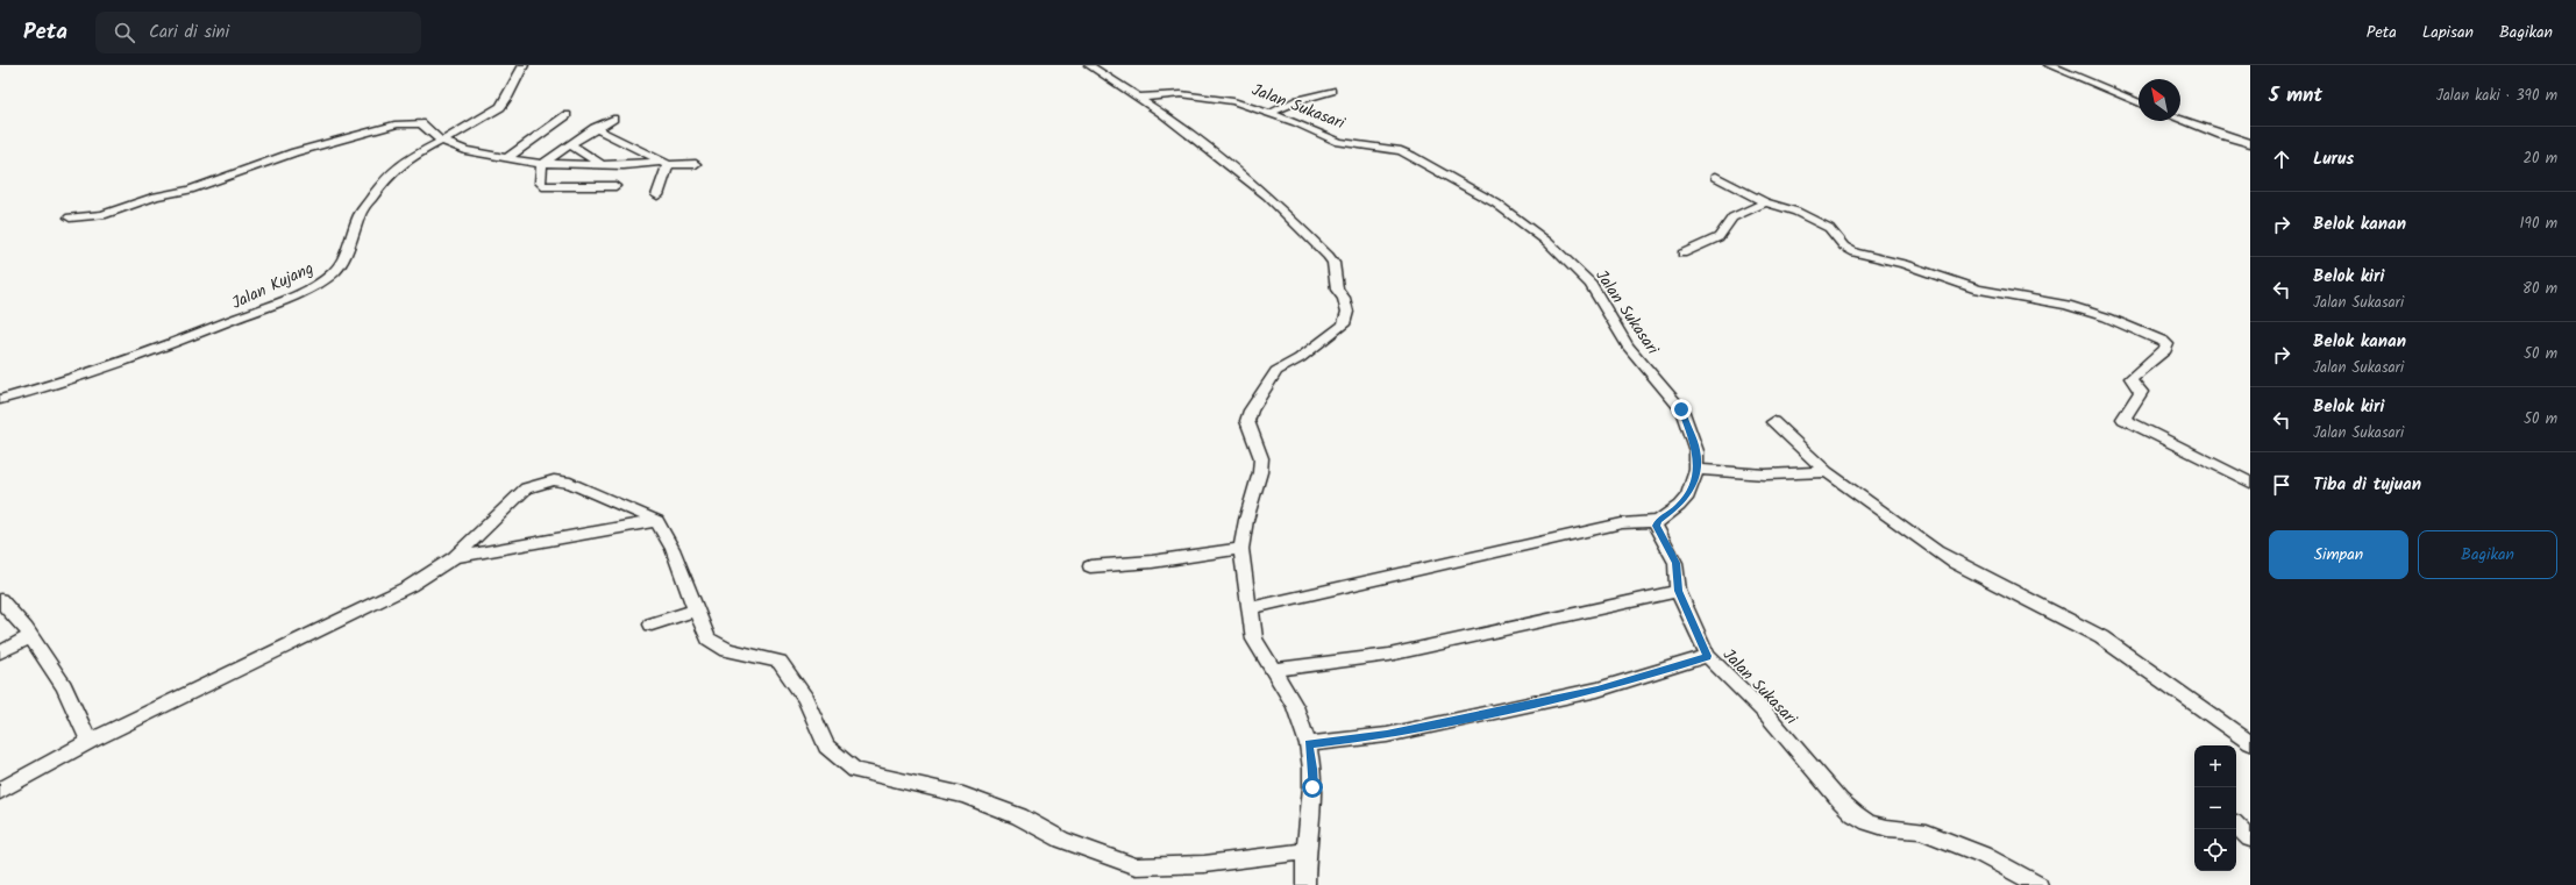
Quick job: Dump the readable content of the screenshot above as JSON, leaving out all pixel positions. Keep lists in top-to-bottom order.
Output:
{
  "streets": {
    "street": ["Jalan Sukasari", "Jalan Kujang"]
  },
  "north": "top left",
  "page": {
    "header": "Peta",
    "search": "Cari di sini",
    "nav": ["Peta", "Lapisan", "Bagikan"],
    "heading": ["5 mnt", "Jalan kaki · 390 m"],
    "list": [
      ["Lurus", "20 m"],
      ["Belok kanan", "190 m"],
      ["Belok kiri", "Jalan Sukasari", "80 m"],
      ["Belok kanan", "Jalan Sukasari", "50 m"],
      ["Belok kiri", "Jalan Sukasari", "50 m"],
      "Tiba di tujuan"
    ],
    "buttons": ["Simpan", "Bagikan"],
    "map_buttons": ["+", "−"]
  }
}
